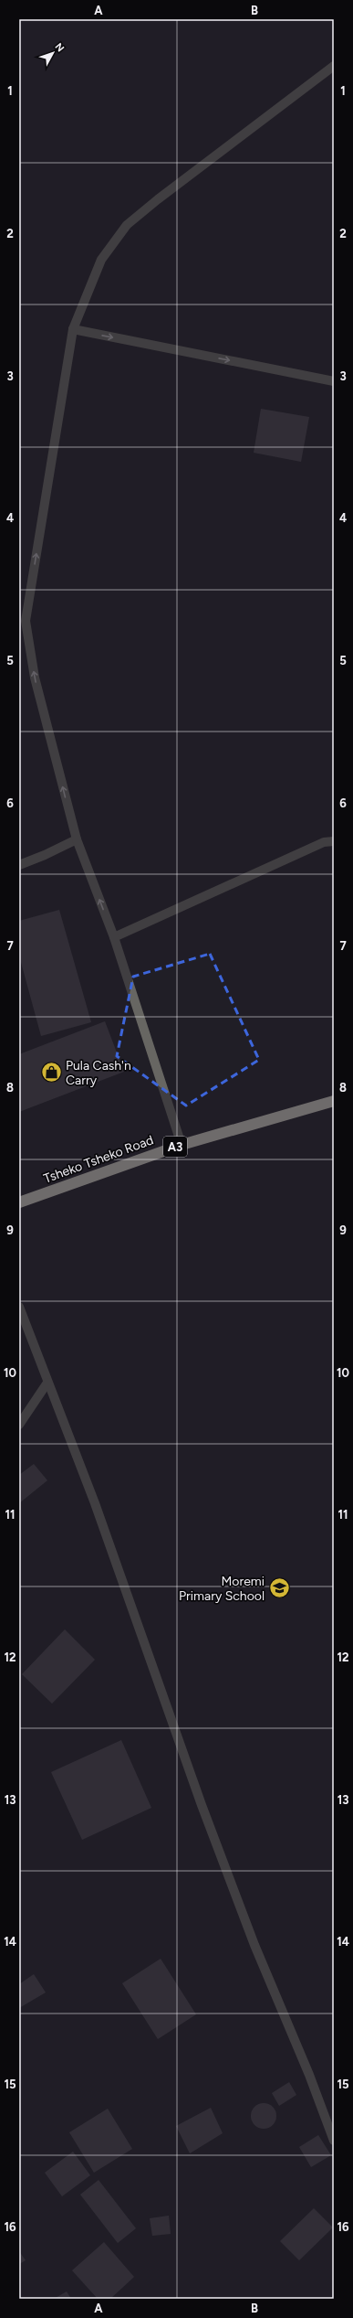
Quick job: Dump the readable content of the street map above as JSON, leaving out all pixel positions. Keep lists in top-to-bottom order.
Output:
{
  "streets": {
    "highway": ["A3", "Tsheko Tsheko Road"]
  },
  "places": {
    "shop": ["Pula Cash'n Carry"],
    "school or university": ["Moremi Primary School"]
  },
  "north": "top right",
  "grid": {
    "columns": ["A", "B"],
    "rows": [
      "1",
      "2",
      "3",
      "4",
      "5",
      "6",
      "7",
      "8",
      "9",
      "10",
      "11",
      "12",
      "13",
      "14",
      "15",
      "16"
    ]
  }
}
